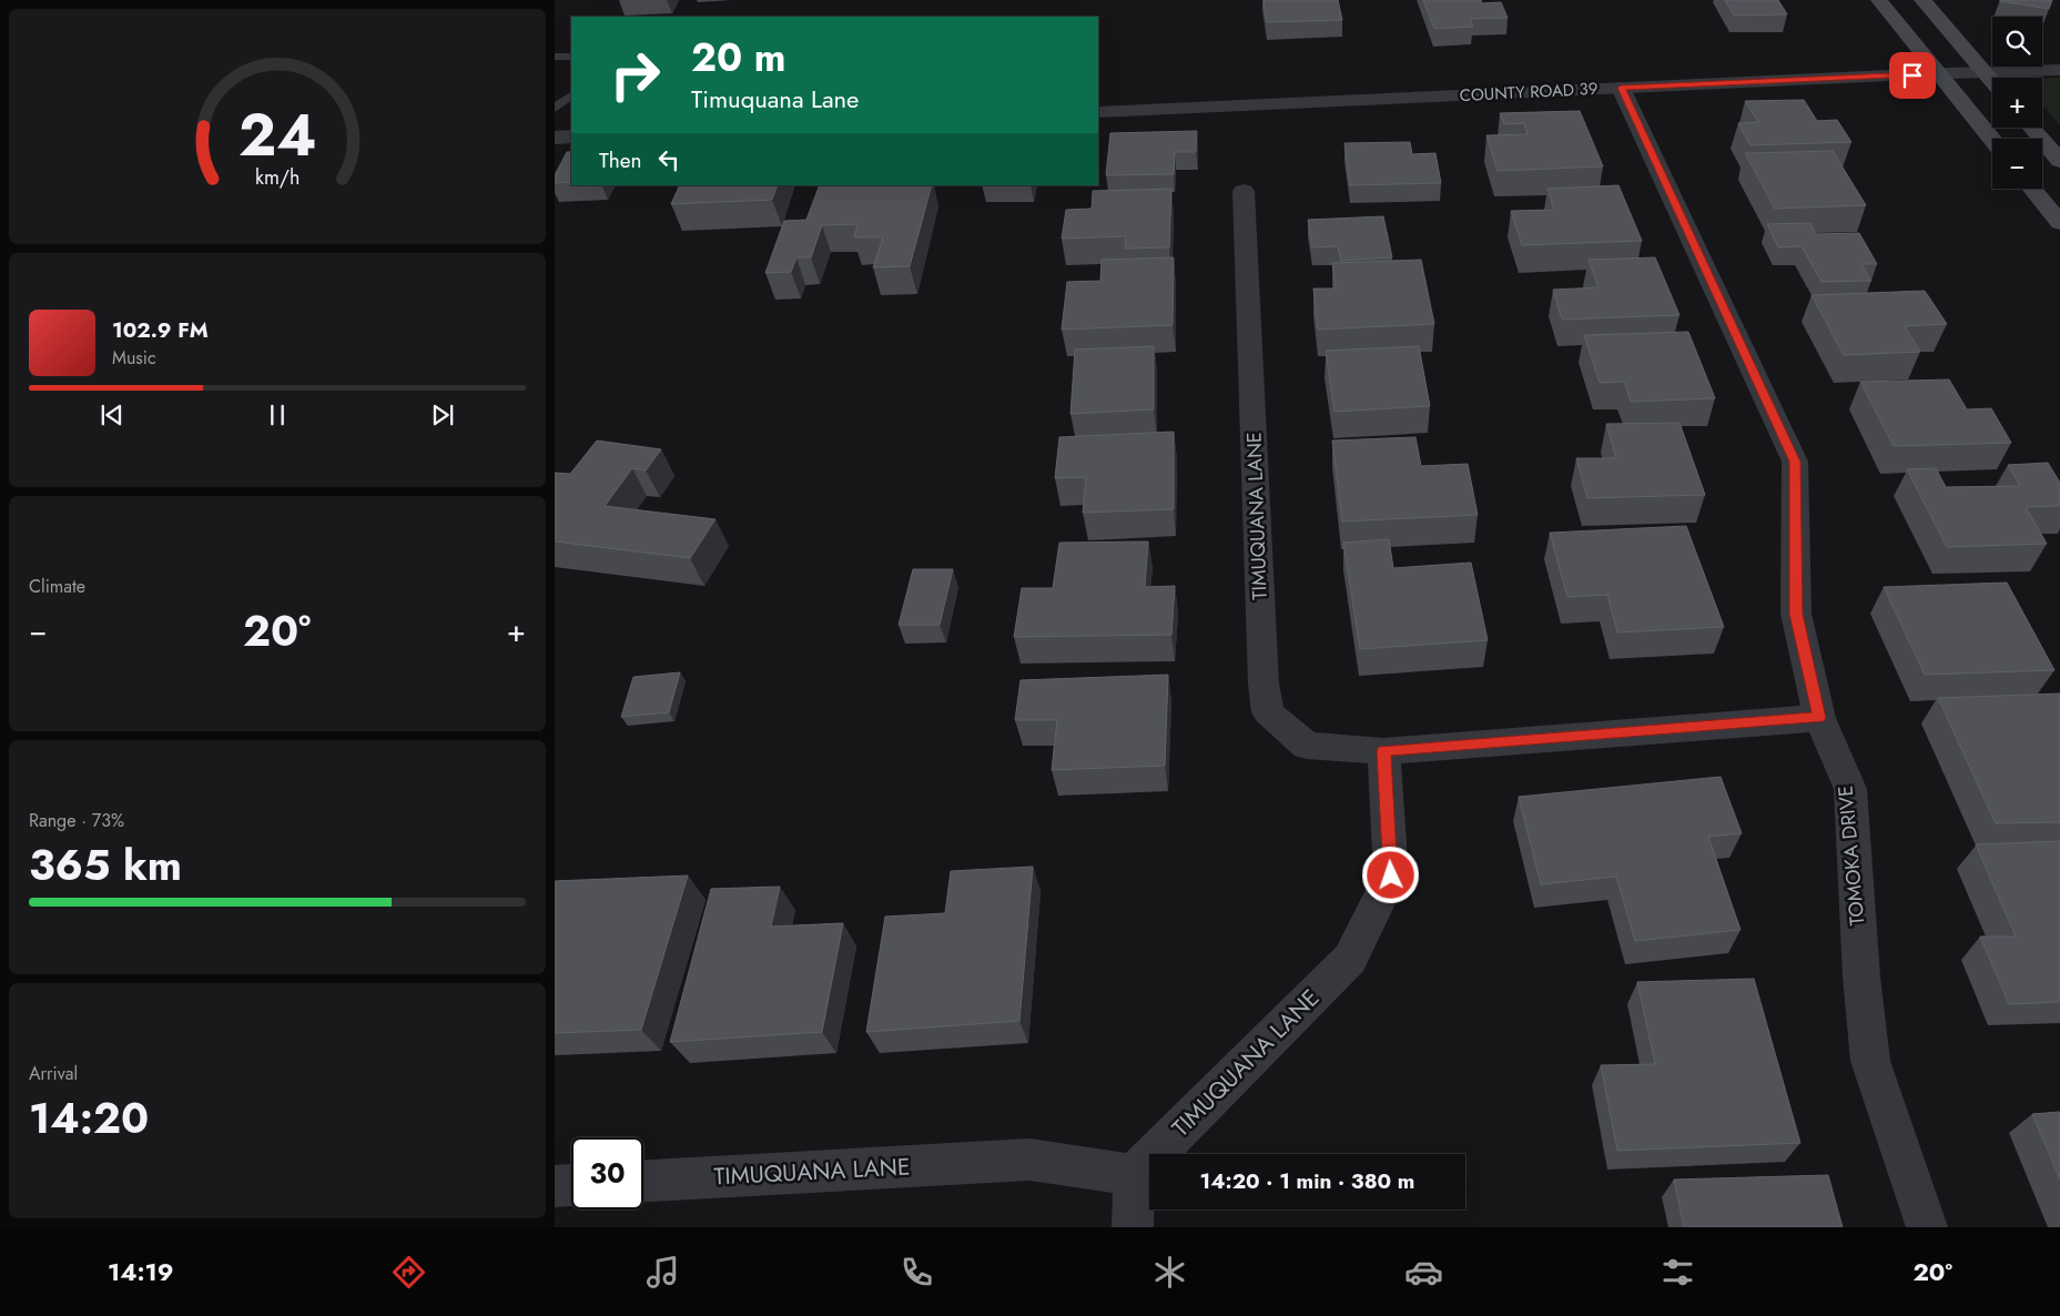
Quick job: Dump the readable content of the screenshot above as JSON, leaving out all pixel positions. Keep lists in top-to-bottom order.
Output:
{
  "streets": {
    "street": ["COUNTY ROAD 39", "TIMUQUANA LANE", "TOMOKA DRIVE"]
  },
  "crossings": [
    ["COUNTY ROAD 39", "TOMOKA DRIVE"],
    ["TIMUQUANA LANE", "TOMOKA DRIVE"]
  ],
  "page": {
    "map_buttons": ["+", "−"],
    "turn": ["20 m", "Timuquana Lane"],
    "then": "Then",
    "song": ["102.9 FM", "Music"],
    "tile": [
      "Climate",
      ["Range · 73%", "365 km"],
      ["Arrival", "14:20"]
    ],
    "heat": ["−", "20°", "+"],
    "limit": "30",
    "trip": "14:20 · 1 min · 380 m",
    "tabs": ["14:19", "20°"],
    "gauge": ["24", "km/h"]
  }
}
